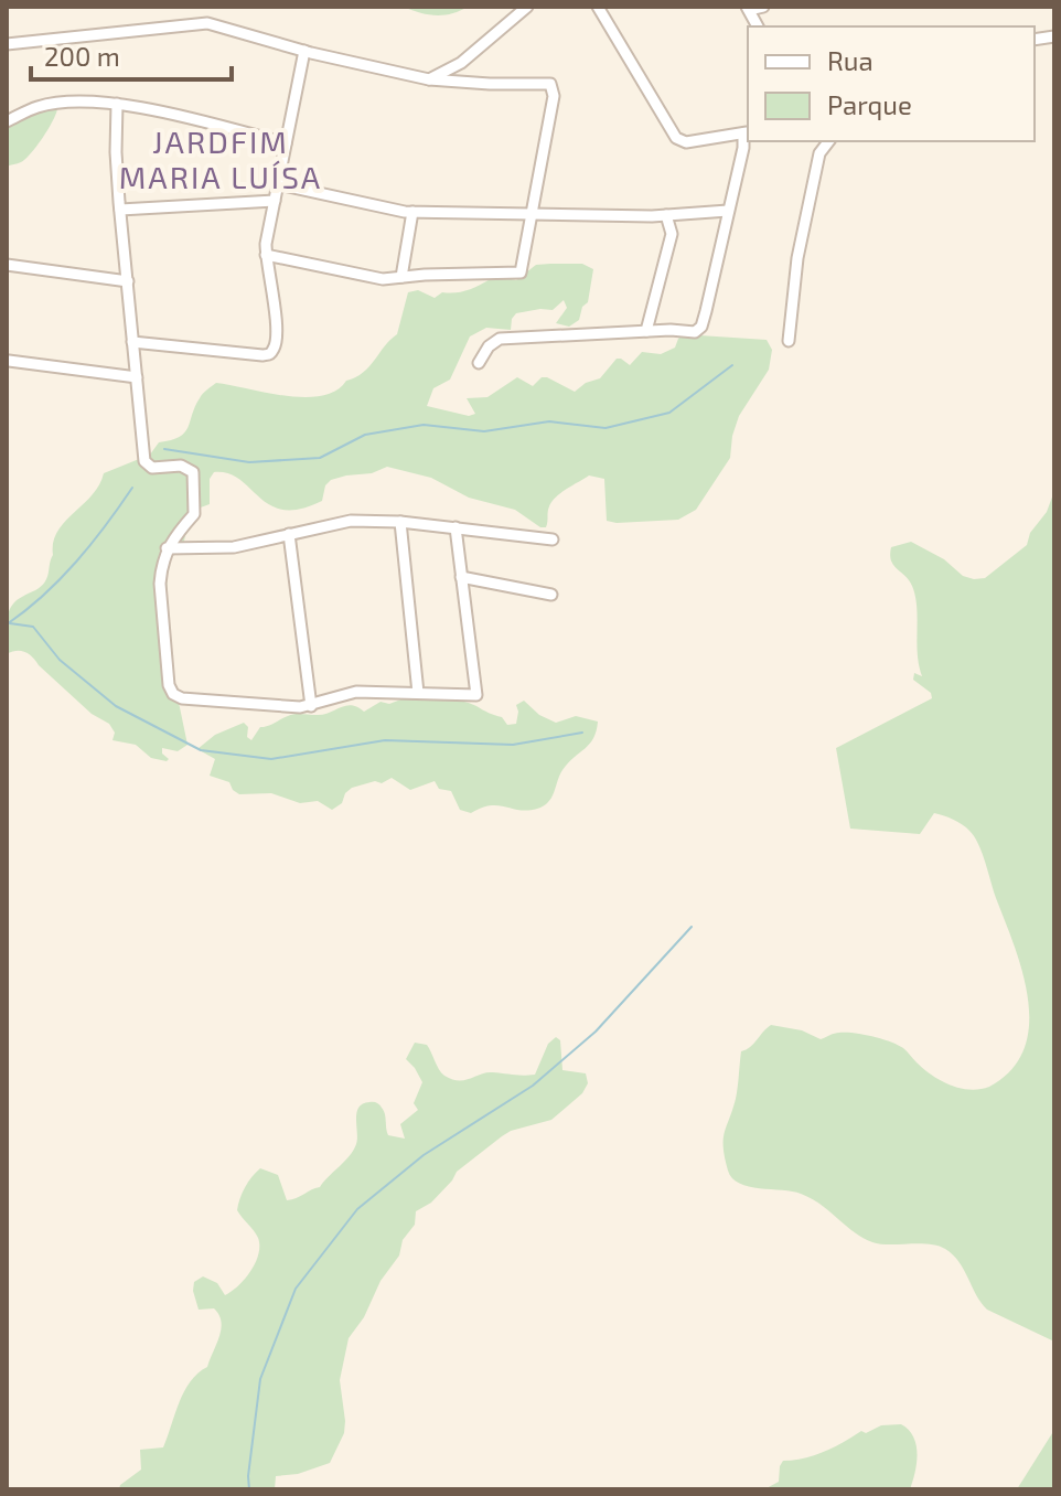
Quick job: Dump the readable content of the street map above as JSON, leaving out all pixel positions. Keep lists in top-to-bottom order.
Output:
{
  "districts": ["JARDFIM MARIA LUÍSA"],
  "legend": ["Rua", "Parque"],
  "scale_bar": "200 m"
}
